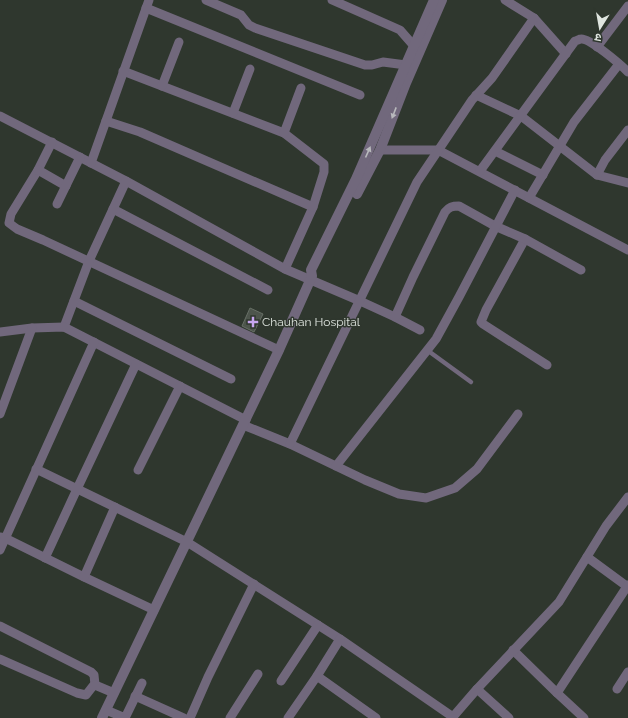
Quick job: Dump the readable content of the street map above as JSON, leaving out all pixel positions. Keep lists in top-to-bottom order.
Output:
{
  "places": {
    "health": ["Chauhan Hospital"]
  },
  "north": "bottom"
}
